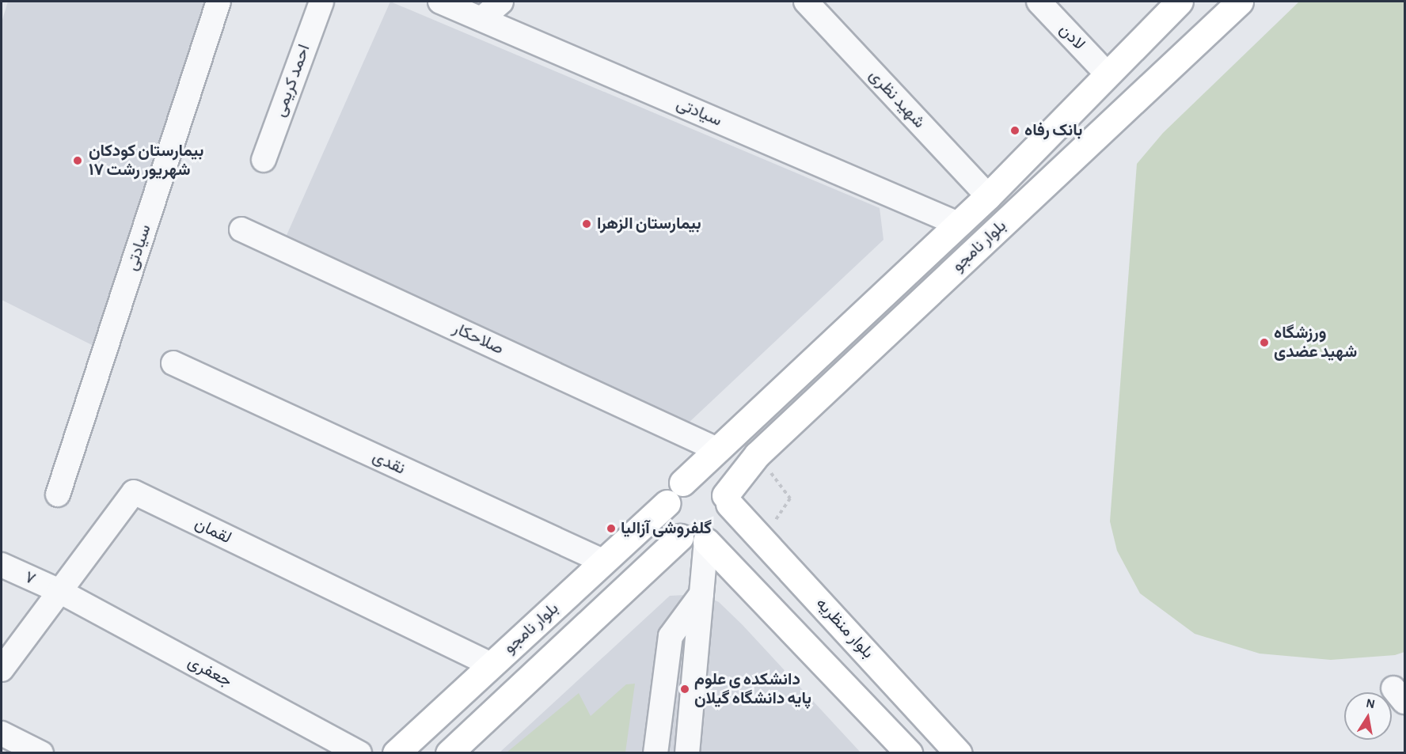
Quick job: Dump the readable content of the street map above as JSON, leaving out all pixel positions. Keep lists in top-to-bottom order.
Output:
{
  "streets": {
    "main road": ["بلوار نامجو", "بلوار منظریه"],
    "street": [
      "لادن",
      "احمد کریمی",
      "شهید نظری",
      "سیادتی",
      "صلاحکار",
      "نقدی",
      "لقمان",
      "۷",
      "جعفری"
    ]
  },
  "crossings": [
    ["لادن", "بلوار نامجو"],
    ["شهید نظری", "بلوار نامجو"],
    ["سیادتی", "بلوار نامجو"],
    ["بلوار نامجو", "صلاحکار"],
    ["بلوار نامجو", "نقدی"],
    ["بلوار نامجو", "لقمان"],
    ["بلوار نامجو", "بلوار منظریه"],
    ["لقمان", "۷"],
    ["لقمان", "جعفری"],
    ["۷", "جعفری"]
  ],
  "places": [
    "بانک رفاه",
    "بیمارستان کودکان ۱۷ شهریور رشت",
    "بیمارستان الزهرا",
    "ورزشگاه شهید عضدی",
    "گلفروشی آزالیا",
    "دانشکده ی علوم پایه دانشگاه گیلان"
  ],
  "north": "top"
}
